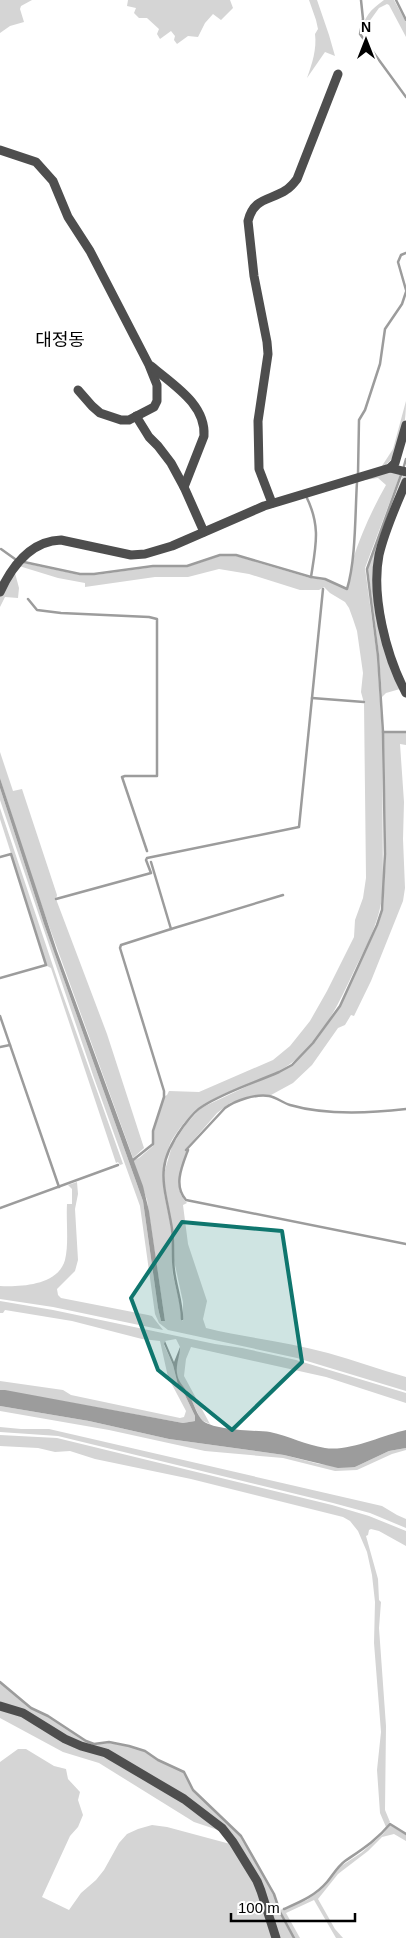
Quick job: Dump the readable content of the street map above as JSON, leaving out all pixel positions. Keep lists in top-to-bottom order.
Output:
{
  "districts": ["대정동"],
  "scale_bar": "100 m",
  "north": "top"
}
